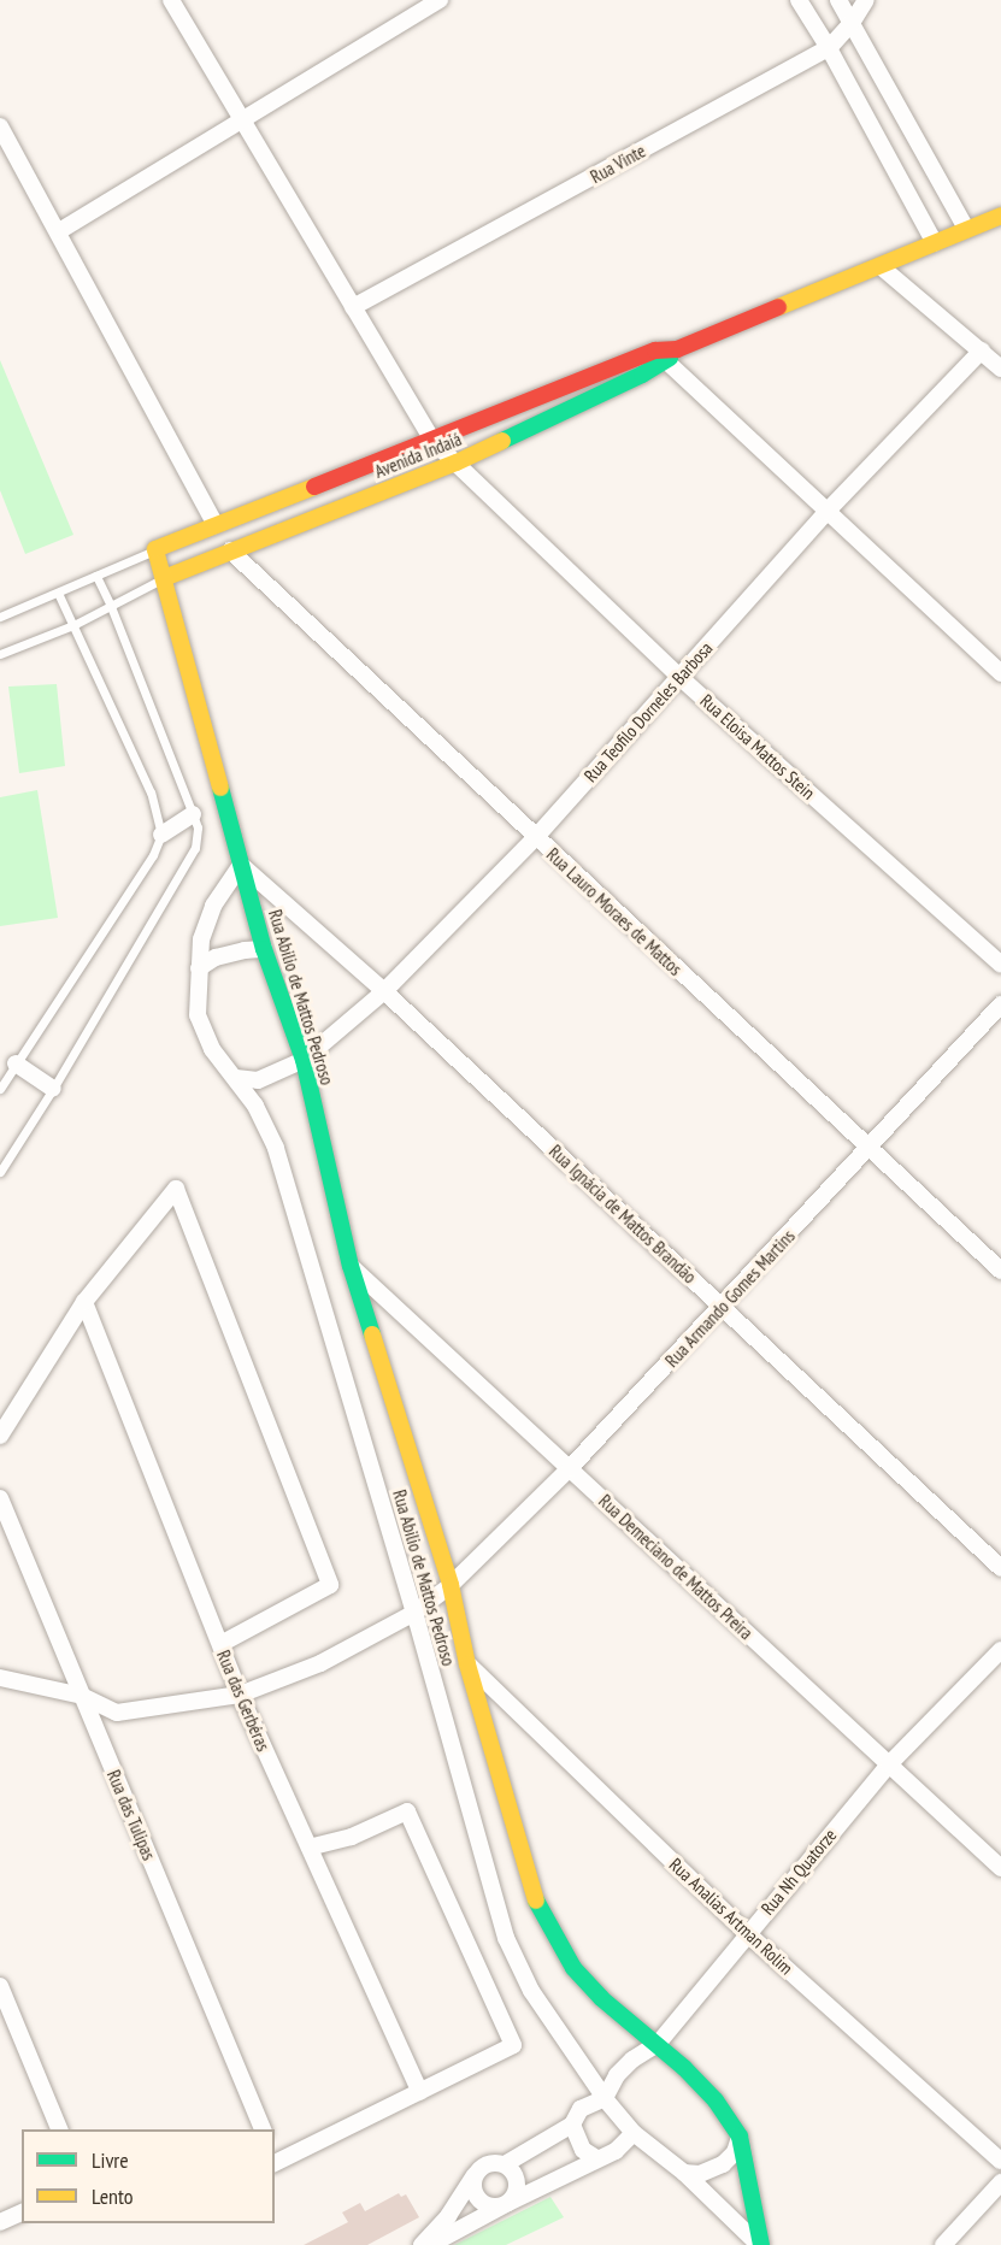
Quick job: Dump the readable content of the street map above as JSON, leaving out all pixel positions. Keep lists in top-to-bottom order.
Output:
{
  "streets": {
    "street": [
      "Rua Vinte",
      "Avenida Indaiá",
      "Rua Teofilo Dorneles Barbosa",
      "Rua Eloisa Mattos Stein",
      "Rua Lauro Moraes de Mattos",
      "Rua Abilio de Mattos Pedroso",
      "Rua Ignácia de Mattos Brandão",
      "Rua Armando Gomes Martins",
      "Rua Demeciano de Mattos Preira",
      "Rua das Gerbéras",
      "Rua das Tulipas",
      "Rua Nh Quatorze",
      "Rua Analias Artman Rolim"
    ]
  },
  "crossings": [
    ["Rua Vinte", "Rua Eloisa Mattos Stein"],
    ["Avenida Indaiá", "Rua Eloisa Mattos Stein"],
    ["Avenida Indaiá", "Rua Lauro Moraes de Mattos"],
    ["Avenida Indaiá", "Rua Abilio de Mattos Pedroso"],
    ["Rua Teofilo Dorneles Barbosa", "Rua Eloisa Mattos Stein"],
    ["Rua Teofilo Dorneles Barbosa", "Rua Lauro Moraes de Mattos"],
    ["Rua Teofilo Dorneles Barbosa", "Rua Abilio de Mattos Pedroso"],
    ["Rua Teofilo Dorneles Barbosa", "Rua Ignácia de Mattos Brandão"],
    ["Rua Lauro Moraes de Mattos", "Rua Armando Gomes Martins"],
    ["Rua Abilio de Mattos Pedroso", "Rua Ignácia de Mattos Brandão"],
    ["Rua Abilio de Mattos Pedroso", "Rua Armando Gomes Martins"],
    ["Rua Abilio de Mattos Pedroso", "Rua Demeciano de Mattos Preira"],
    ["Rua Abilio de Mattos Pedroso", "Rua Nh Quatorze"],
    ["Rua Abilio de Mattos Pedroso", "Rua Analias Artman Rolim"],
    ["Rua Ignácia de Mattos Brandão", "Rua Armando Gomes Martins"],
    ["Rua Armando Gomes Martins", "Rua Demeciano de Mattos Preira"],
    ["Rua Armando Gomes Martins", "Rua das Gerbéras"],
    ["Rua Armando Gomes Martins", "Rua das Tulipas"],
    ["Rua Demeciano de Mattos Preira", "Rua Nh Quatorze"],
    ["Rua Nh Quatorze", "Rua Analias Artman Rolim"]
  ],
  "legend": ["Livre", "Lento"]
}
